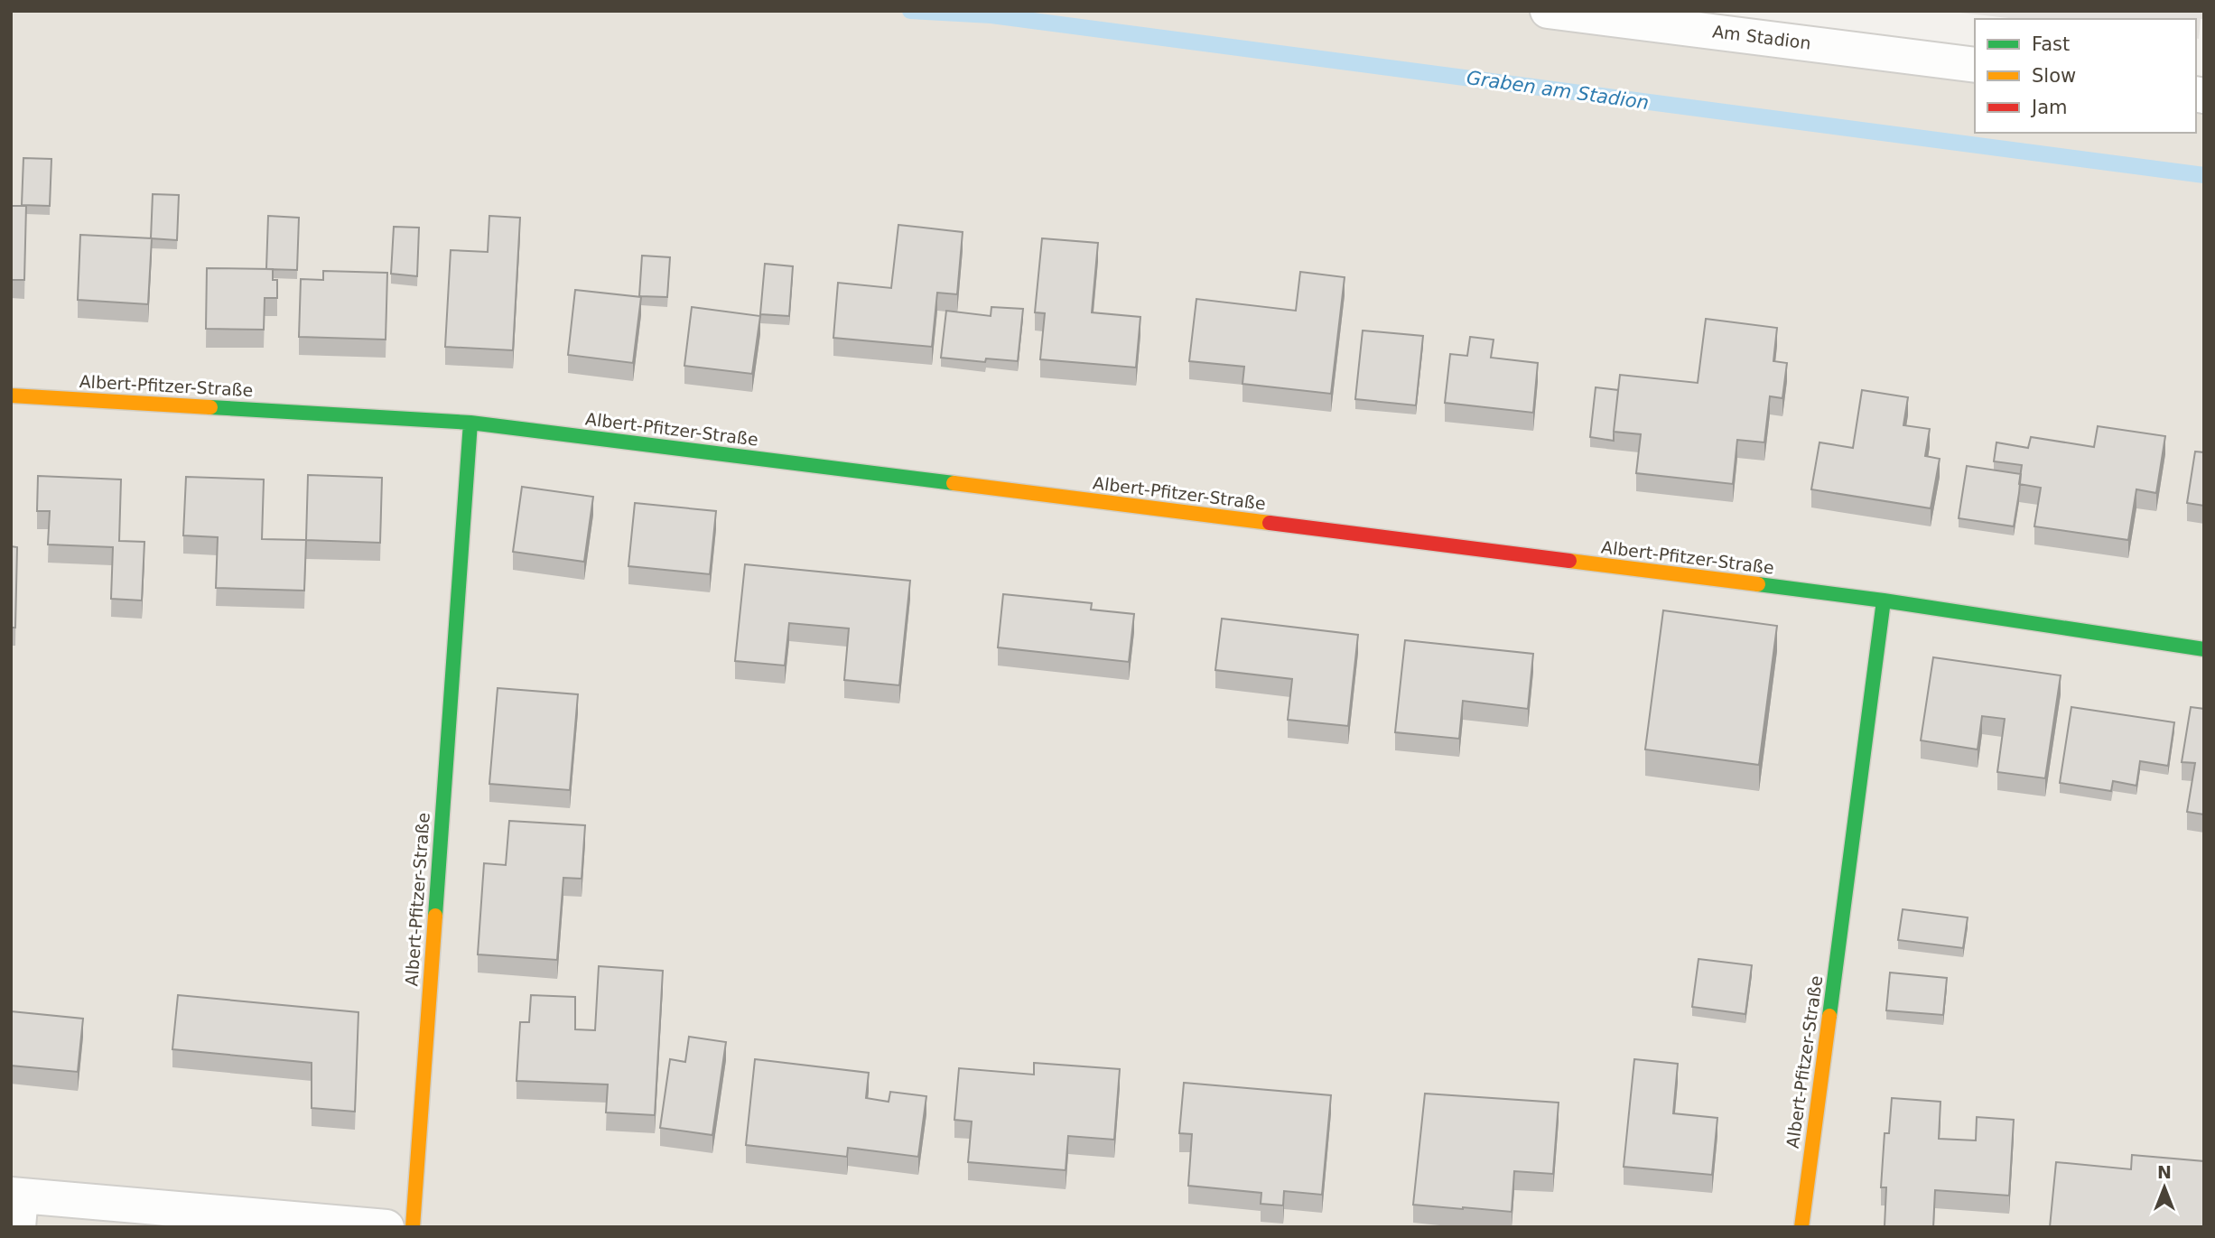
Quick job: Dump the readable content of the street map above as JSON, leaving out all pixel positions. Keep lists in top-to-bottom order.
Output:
{
  "streets": {
    "street": ["Am Stadion", "Albert-Pfitzer-Straße"]
  },
  "water": ["Graben am Stadion"],
  "legend": ["Fast", "Slow", "Jam"],
  "north": "top"
}
